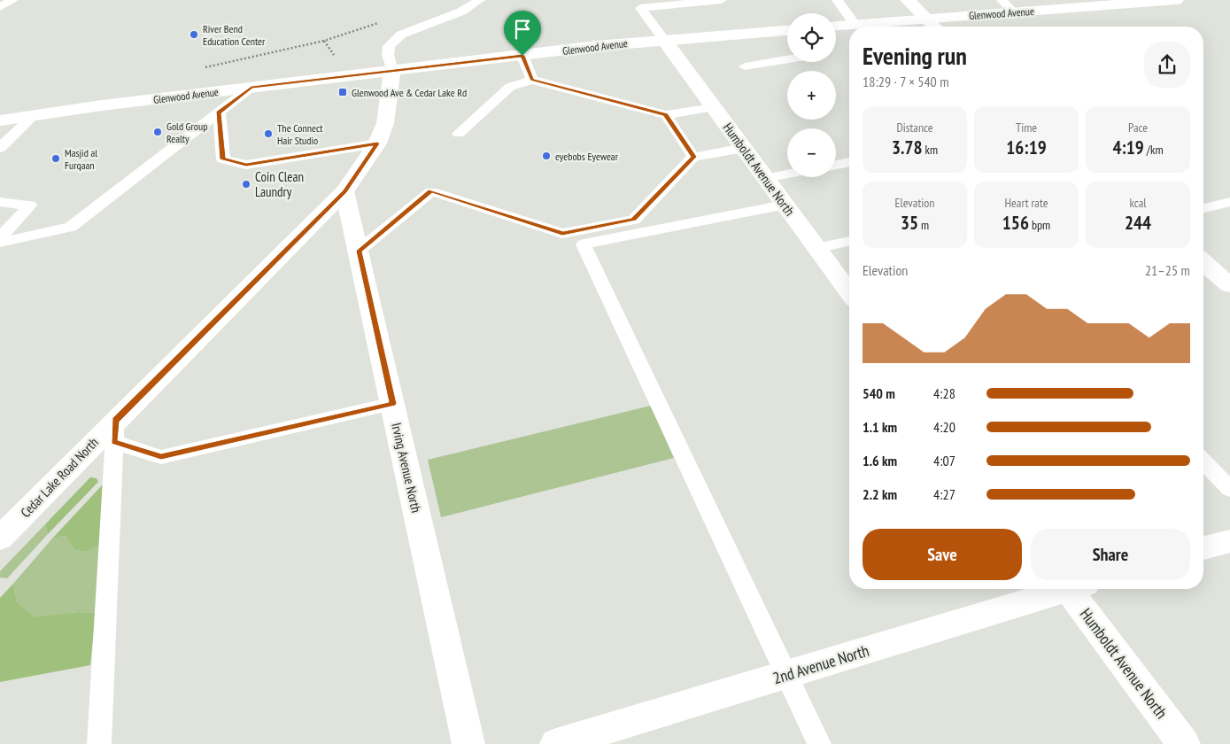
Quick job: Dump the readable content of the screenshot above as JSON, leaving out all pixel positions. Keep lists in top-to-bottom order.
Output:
{
  "streets": {
    "street": [
      "Glenwood Avenue",
      "Humboldt Avenue North",
      "Irving Avenue North",
      "Cedar Lake Road North",
      "2nd Avenue North"
    ]
  },
  "crossings": [
    ["Glenwood Avenue", "Humboldt Avenue North"],
    ["Glenwood Avenue", "Cedar Lake Road North"],
    ["Irving Avenue North", "Cedar Lake Road North"]
  ],
  "places": {
    "other": [
      "River Bend Education Center",
      "Gold Group Realty",
      "The Connect Hair Studio",
      "eyebobs Eyewear",
      "Masjid al Furqaan",
      "Coin Clean Laundry"
    ],
    "transit": ["Glenwood Ave & Cedar Lake Rd"]
  },
  "page": {
    "map_buttons": ["+", "−"],
    "heading": ["Evening run", "18:29 · 7 × 540 m"],
    "stats": [
      ["Distance", "3.78 km"],
      ["Time", "16:19"],
      ["Pace", "4:19 /km"],
      ["Elevation", "35 m"],
      ["Heart rate", "156 bpm"],
      ["kcal", "244"]
    ],
    "chart": ["Elevation", "21–25 m"],
    "list": [
      {
        "name": "540 m",
        "note": "4:28"
      },
      {
        "name": "1.1 km",
        "note": "4:20"
      },
      {
        "name": "1.6 km",
        "note": "4:07"
      },
      {
        "name": "2.2 km",
        "note": "4:27"
      }
    ],
    "buttons": ["Save", "Share"]
  }
}
